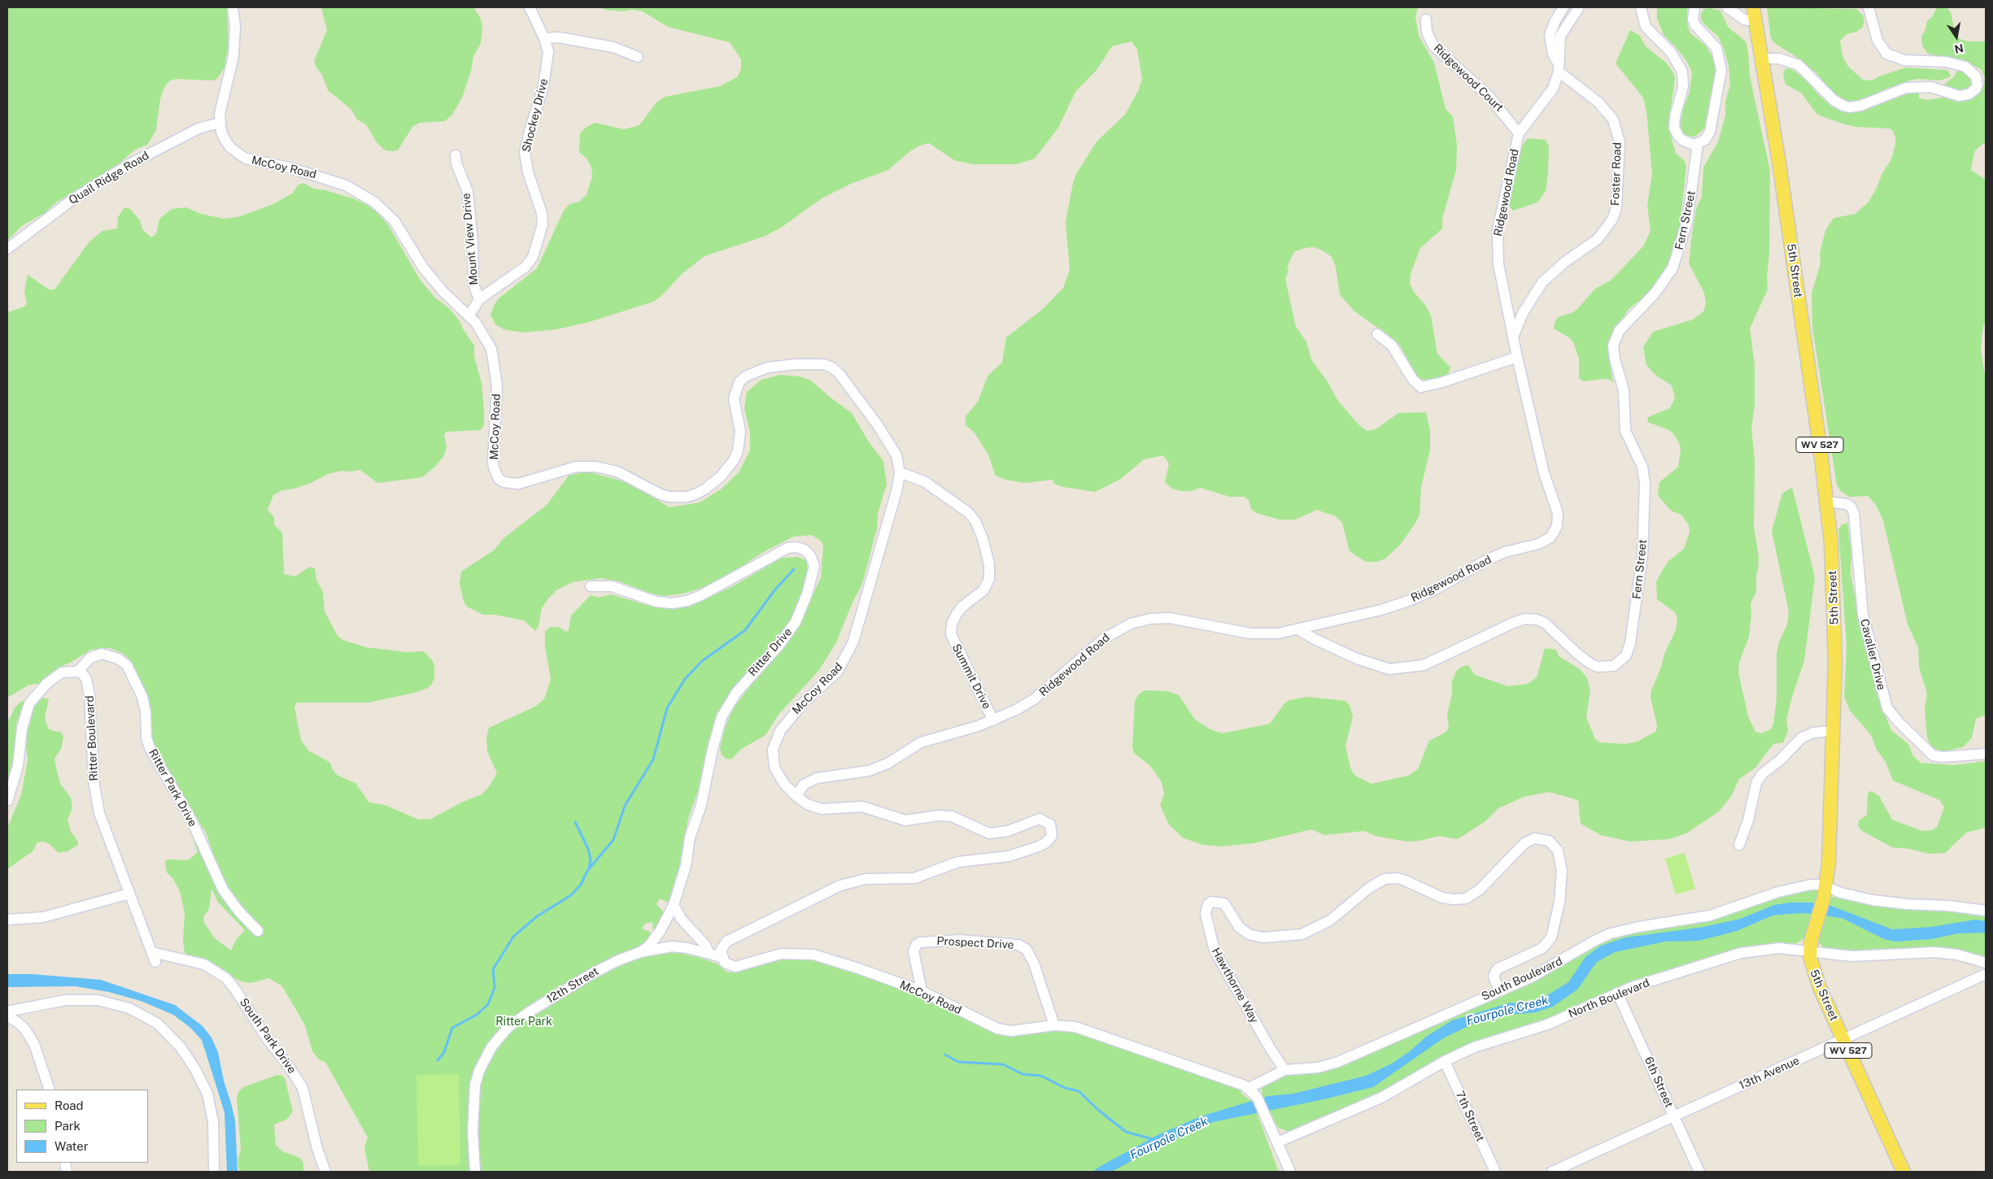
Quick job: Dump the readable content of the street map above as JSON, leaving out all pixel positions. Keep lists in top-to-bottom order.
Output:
{
  "streets": {
    "main road": ["5th Street", "WV 527"],
    "street": [
      "Ridgewood Court",
      "Shockey Drive",
      "McCoy Road",
      "Foster Road",
      "Quail Ridge Road",
      "Ridgewood Road",
      "Fern Street",
      "Mount View Drive",
      "Ritter Drive",
      "Cavalier Drive",
      "Summit Drive",
      "Ritter Boulevard",
      "Ritter Park Drive",
      "Prospect Drive",
      "South Boulevard",
      "12th Street",
      "Hawthorne Way",
      "North Boulevard",
      "South Park Drive",
      "13th Avenue",
      "6th Street",
      "7th Street"
    ]
  },
  "crossings": [
    ["Ridgewood Court", "Ridgewood Road"],
    ["Shockey Drive", "McCoy Road"],
    ["Shockey Drive", "Mount View Drive"],
    ["McCoy Road", "Quail Ridge Road"],
    ["McCoy Road", "Ridgewood Road"],
    ["McCoy Road", "Summit Drive"],
    ["McCoy Road", "Prospect Drive"],
    ["McCoy Road", "South Boulevard"],
    ["McCoy Road", "12th Street"],
    ["Foster Road", "Ridgewood Road"],
    ["Ridgewood Road", "Fern Street"],
    ["Ridgewood Road", "Summit Drive"],
    ["5th Street", "Cavalier Drive"],
    ["5th Street", "South Boulevard"],
    ["5th Street", "North Boulevard"],
    ["5th Street", "13th Avenue"],
    ["Ritter Drive", "12th Street"],
    ["Ritter Boulevard", "Ritter Park Drive"],
    ["Ritter Boulevard", "South Park Drive"],
    ["South Boulevard", "Hawthorne Way"],
    ["North Boulevard", "6th Street"],
    ["North Boulevard", "7th Street"],
    ["13th Avenue", "6th Street"]
  ],
  "water": ["Fourpole Creek"],
  "parks": ["Ritter Park"],
  "legend": ["Road", "Park", "Water"],
  "north": "bottom"
}
